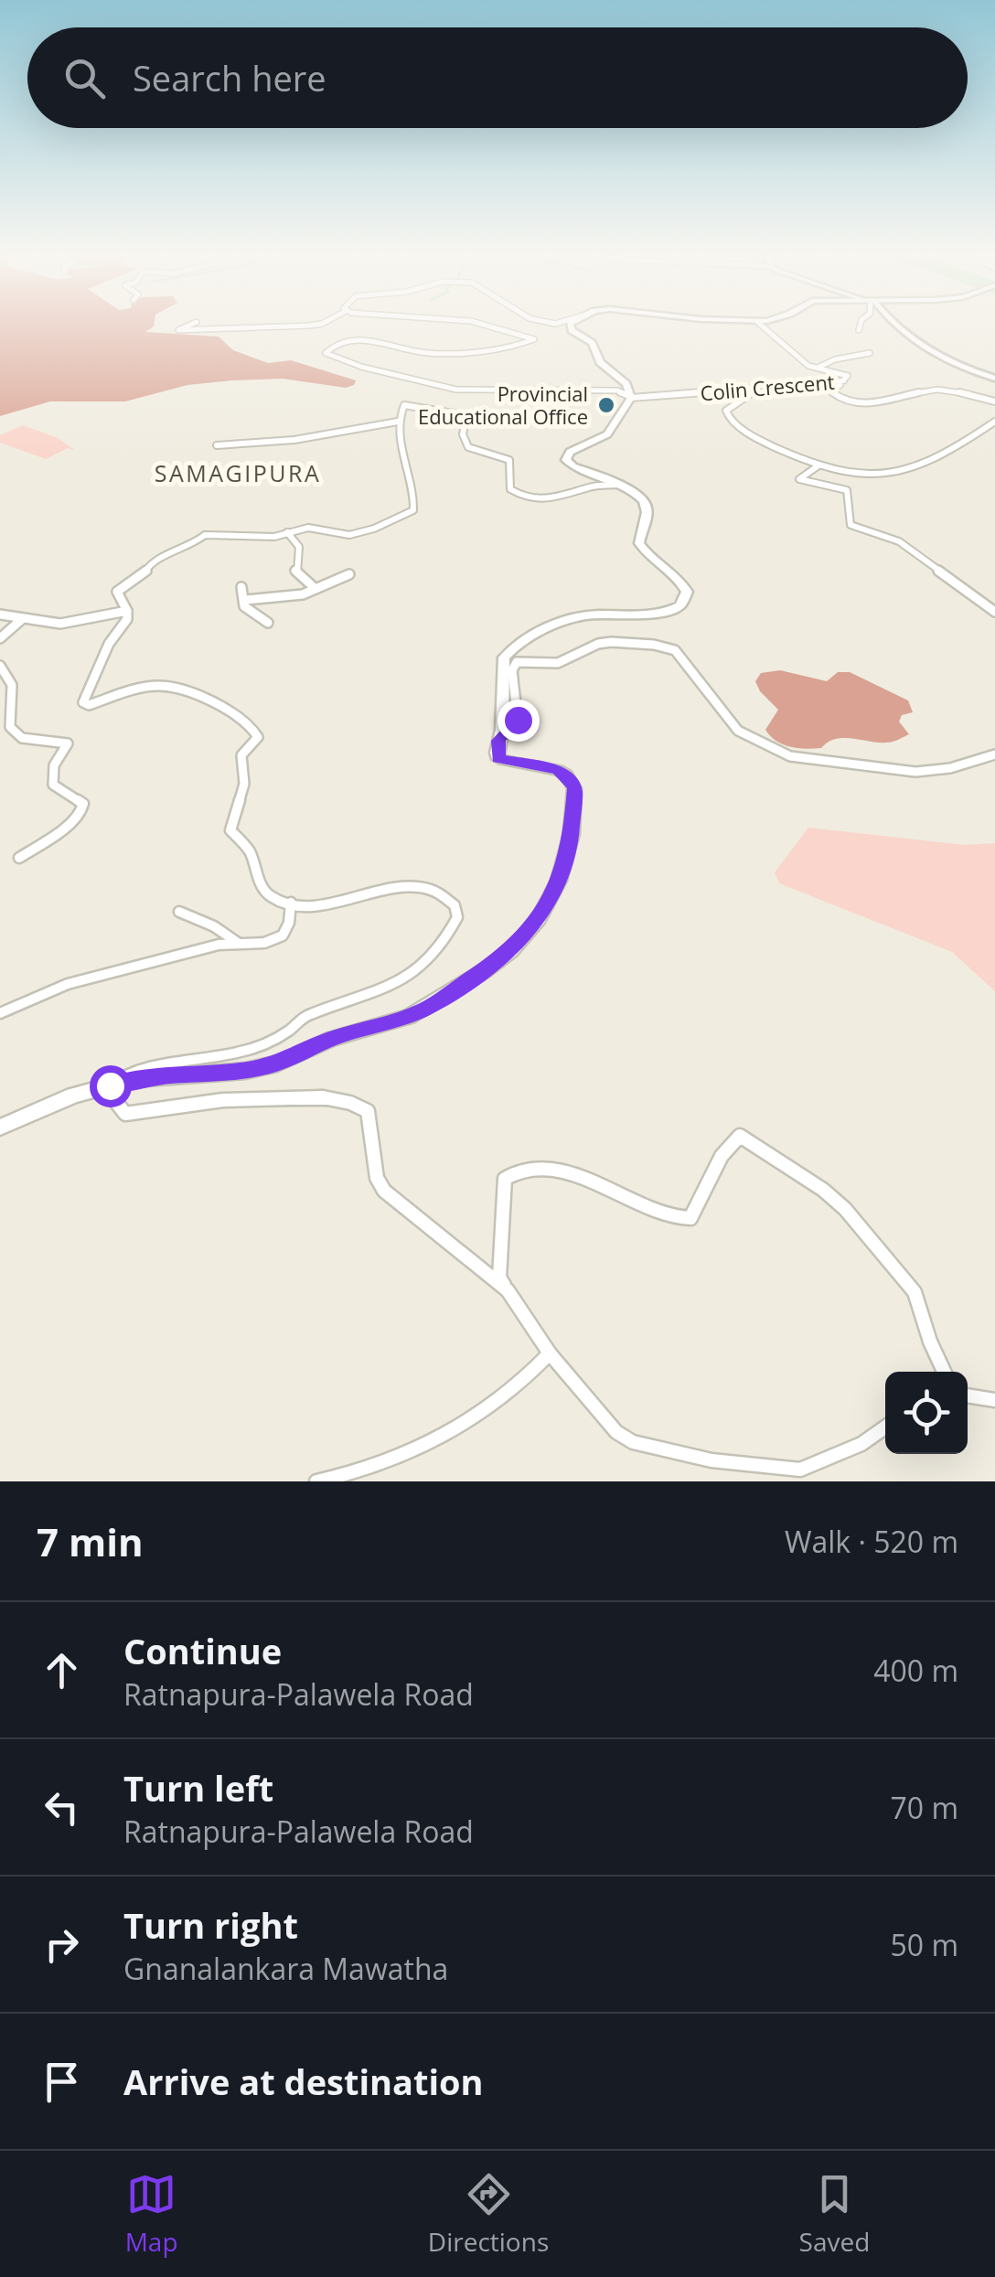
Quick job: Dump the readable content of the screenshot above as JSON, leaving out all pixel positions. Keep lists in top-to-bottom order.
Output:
{
  "streets": {
    "street": ["Colin Crescent"]
  },
  "districts": ["SAMAGIPURA"],
  "places": ["Provincial Educational Office"],
  "page": {
    "search": "Search here",
    "heading": ["7 min", "Walk · 520 m"],
    "list": [
      ["Continue", "Ratnapura-Palawela Road", "400 m"],
      ["Turn left", "Ratnapura-Palawela Road", "70 m"],
      ["Turn right", "Gnanalankara Mawatha", "50 m"],
      "Arrive at destination"
    ],
    "nav": ["Map", "Directions", "Saved"]
  }
}
